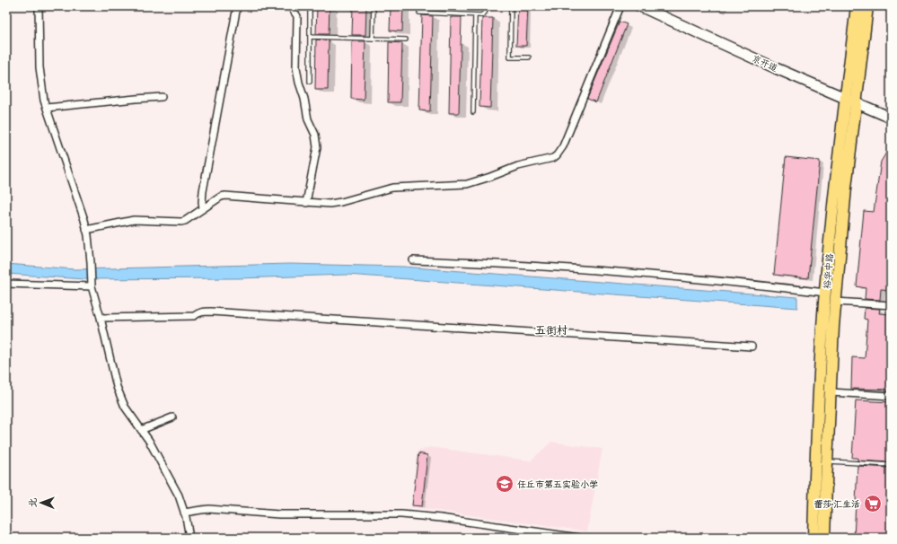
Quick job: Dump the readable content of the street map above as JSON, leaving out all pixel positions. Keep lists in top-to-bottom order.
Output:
{
  "streets": {
    "main road": ["京开道", "裕华中路"]
  },
  "crossings": [
    ["京开道", "裕华中路"]
  ],
  "districts": ["五街村"],
  "places": {
    "school or university": ["任丘市第五实验小学"],
    "supermarket": ["蕾莎·汇生活"]
  },
  "north": "left"
}
